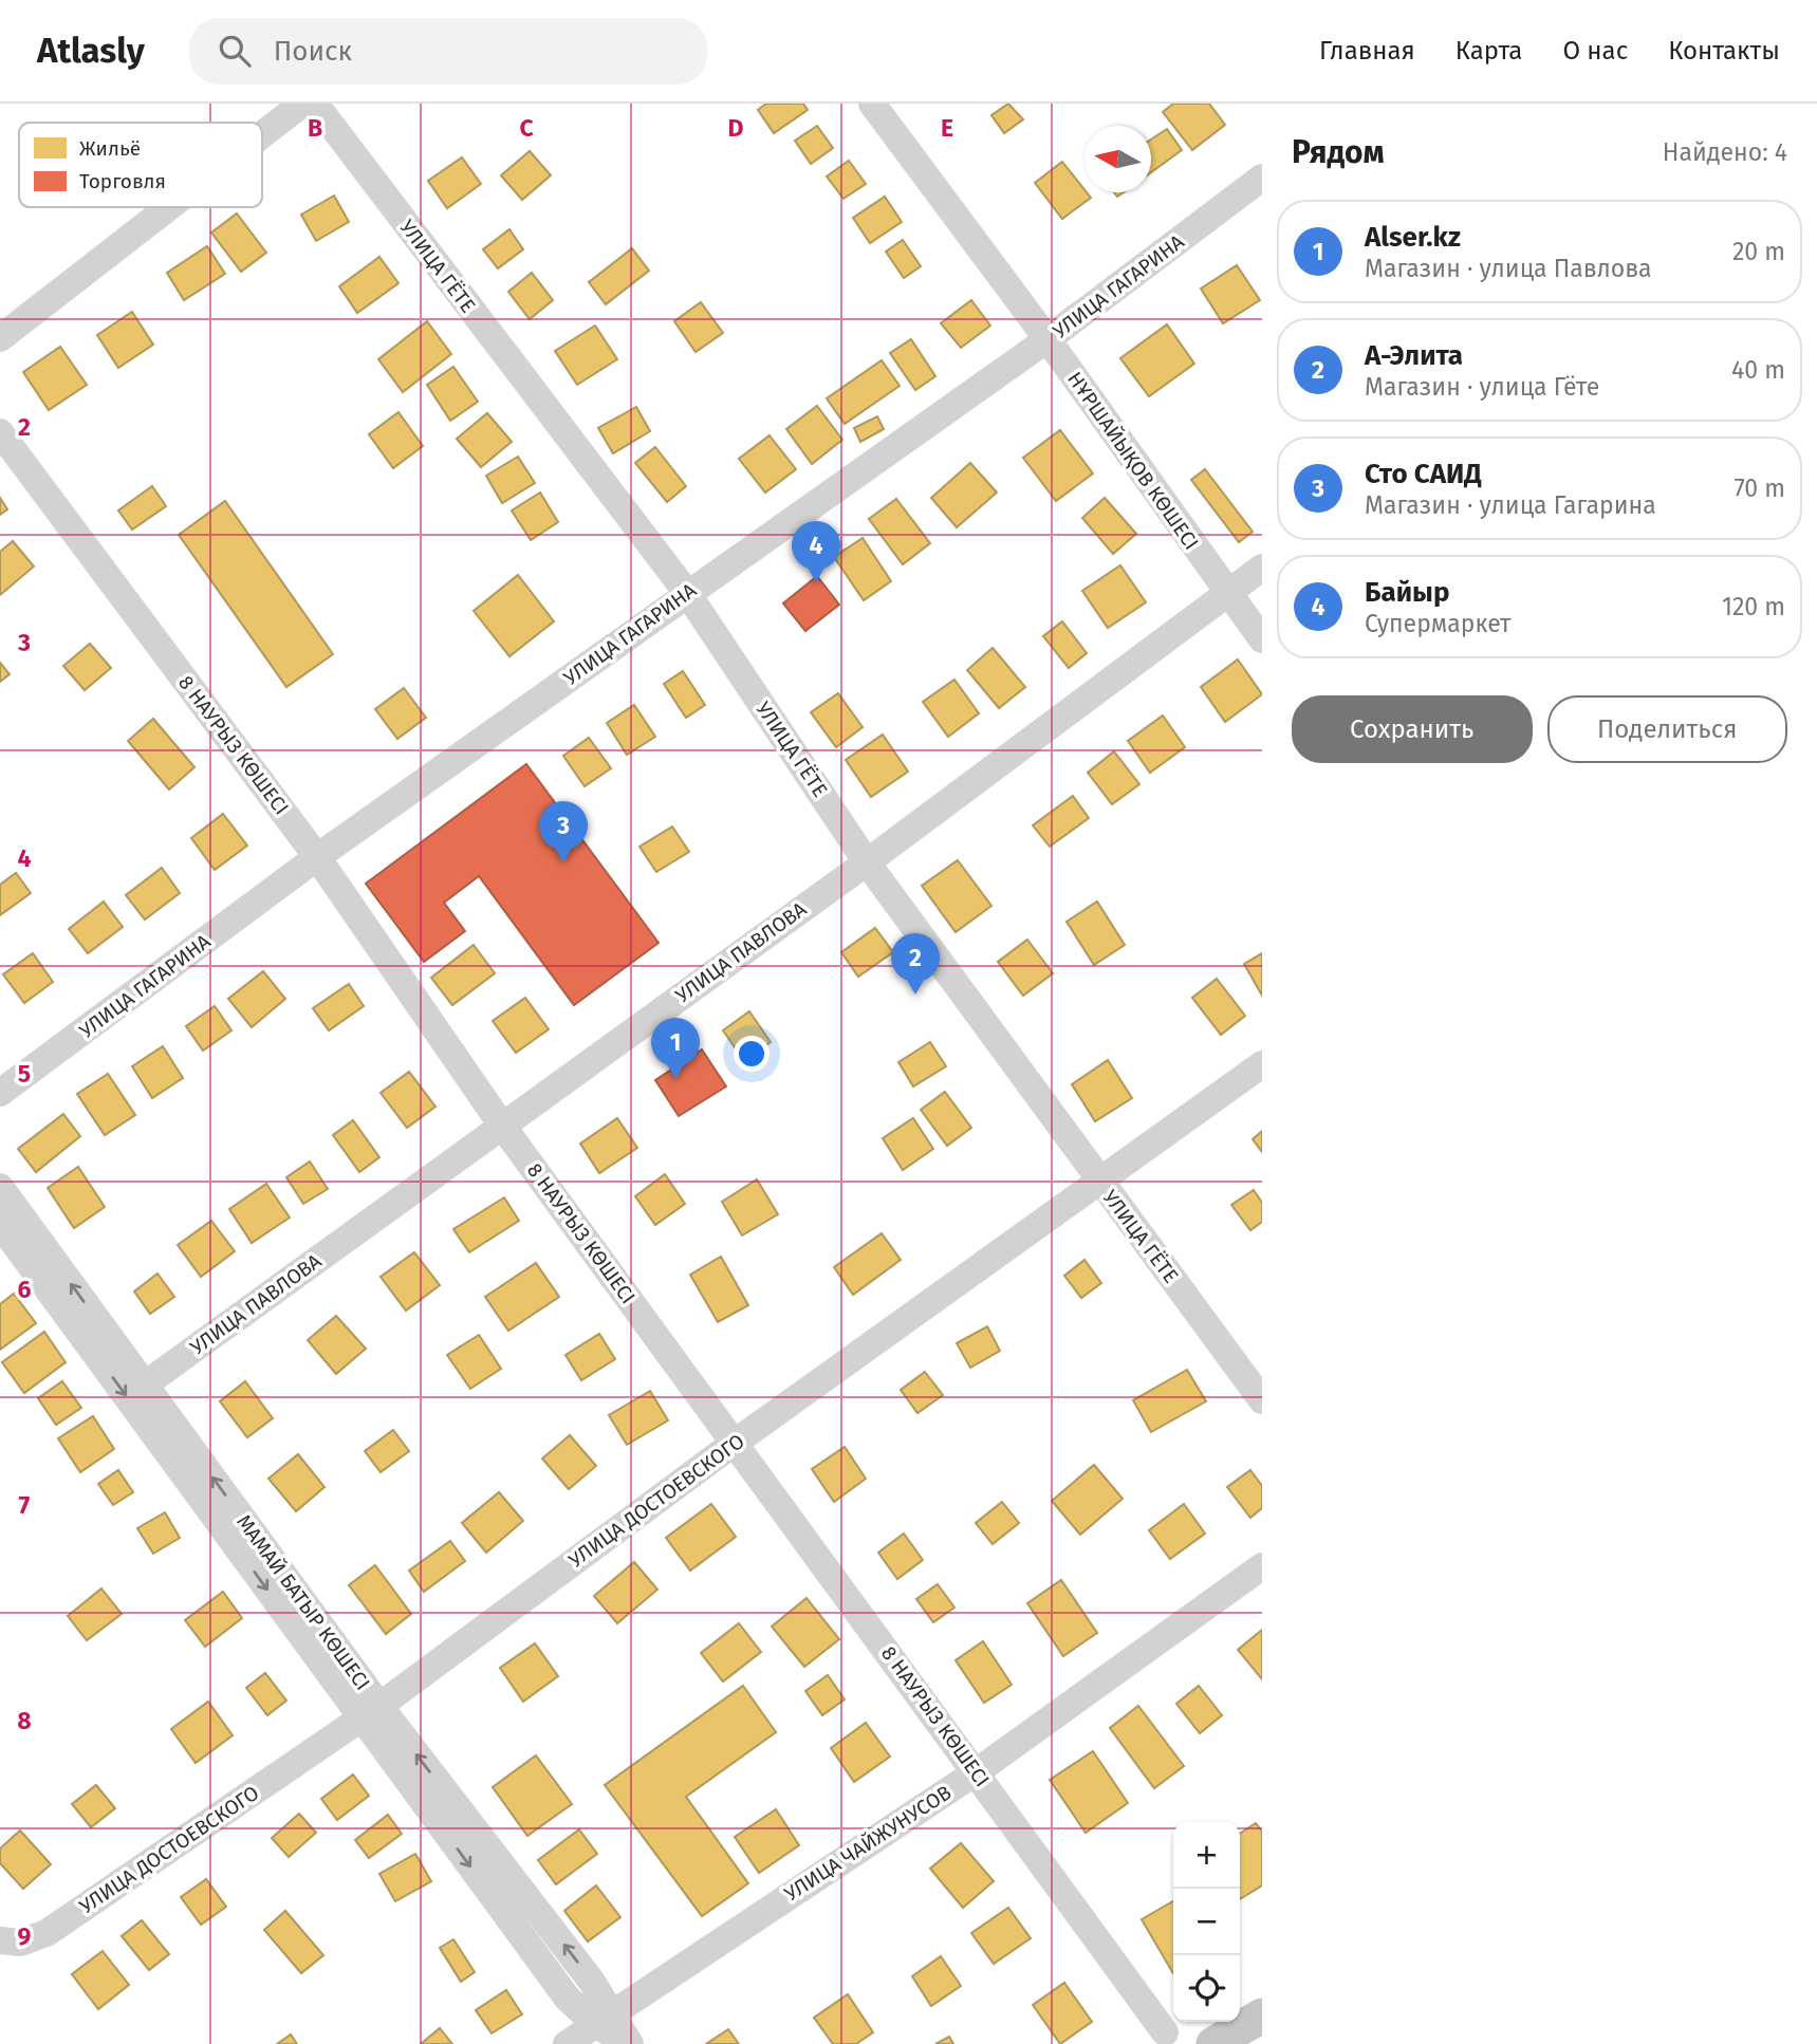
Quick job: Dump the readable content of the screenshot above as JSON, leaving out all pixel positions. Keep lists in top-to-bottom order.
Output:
{
  "streets": {
    "street": [
      "УЛИЦА ГЁТЕ",
      "УЛИЦА ГАГАРИНА",
      "НҰРШАЙЫҚОВ КӨШЕСІ",
      "8 НАУРЫЗ КӨШЕСІ",
      "УЛИЦА ПАВЛОВА",
      "УЛИЦА ДОСТОЕВСКОГО",
      "МАМАЙ БАТЫР КӨШЕСІ",
      "УЛИЦА ЧАЙЖУНУСОВ"
    ]
  },
  "crossings": [
    ["УЛИЦА ГЁТЕ", "УЛИЦА ГАГАРИНА"],
    ["УЛИЦА ГЁТЕ", "УЛИЦА ПАВЛОВА"],
    ["УЛИЦА ГЁТЕ", "УЛИЦА ДОСТОЕВСКОГО"],
    ["УЛИЦА ГАГАРИНА", "НҰРШАЙЫҚОВ КӨШЕСІ"],
    ["УЛИЦА ГАГАРИНА", "8 НАУРЫЗ КӨШЕСІ"],
    ["НҰРШАЙЫҚОВ КӨШЕСІ", "УЛИЦА ПАВЛОВА"],
    ["8 НАУРЫЗ КӨШЕСІ", "УЛИЦА ПАВЛОВА"],
    ["8 НАУРЫЗ КӨШЕСІ", "УЛИЦА ДОСТОЕВСКОГО"],
    ["8 НАУРЫЗ КӨШЕСІ", "УЛИЦА ЧАЙЖУНУСОВ"],
    ["УЛИЦА ПАВЛОВА", "МАМАЙ БАТЫР КӨШЕСІ"],
    ["УЛИЦА ДОСТОЕВСКОГО", "МАМАЙ БАТЫР КӨШЕСІ"],
    ["МАМАЙ БАТЫР КӨШЕСІ", "УЛИЦА ЧАЙЖУНУСОВ"]
  ],
  "legend": ["Жильё", "Торговля"],
  "north": "left",
  "page": {
    "header": "Atlasly",
    "search": "Поиск",
    "nav": [
      "Главная",
      "Карта",
      "О нас",
      "Контакты"
    ],
    "heading": ["Рядом", "Найдено: 4"],
    "list": [
      {
        "mark": "1",
        "name": "Alser.kz",
        "note": "Магазин · улица Павлова",
        "value": "20 m"
      },
      {
        "mark": "2",
        "name": "А-Элита",
        "note": "Магазин · улица Гёте",
        "value": "40 m"
      },
      {
        "mark": "3",
        "name": "Сто САИД",
        "note": "Магазин · улица Гагарина",
        "value": "70 m"
      },
      {
        "mark": "4",
        "name": "Байыр",
        "note": "Супермаркет",
        "value": "120 m"
      }
    ],
    "pins": [
      "4",
      "3",
      "2",
      "1"
    ],
    "buttons": ["Сохранить", "Поделиться"],
    "map_buttons": ["+", "−"]
  },
  "grid": {
    "columns": [
      "B",
      "C",
      "D",
      "E"
    ],
    "rows": [
      "2",
      "3",
      "4",
      "5",
      "6",
      "7",
      "8",
      "9"
    ]
  }
}
